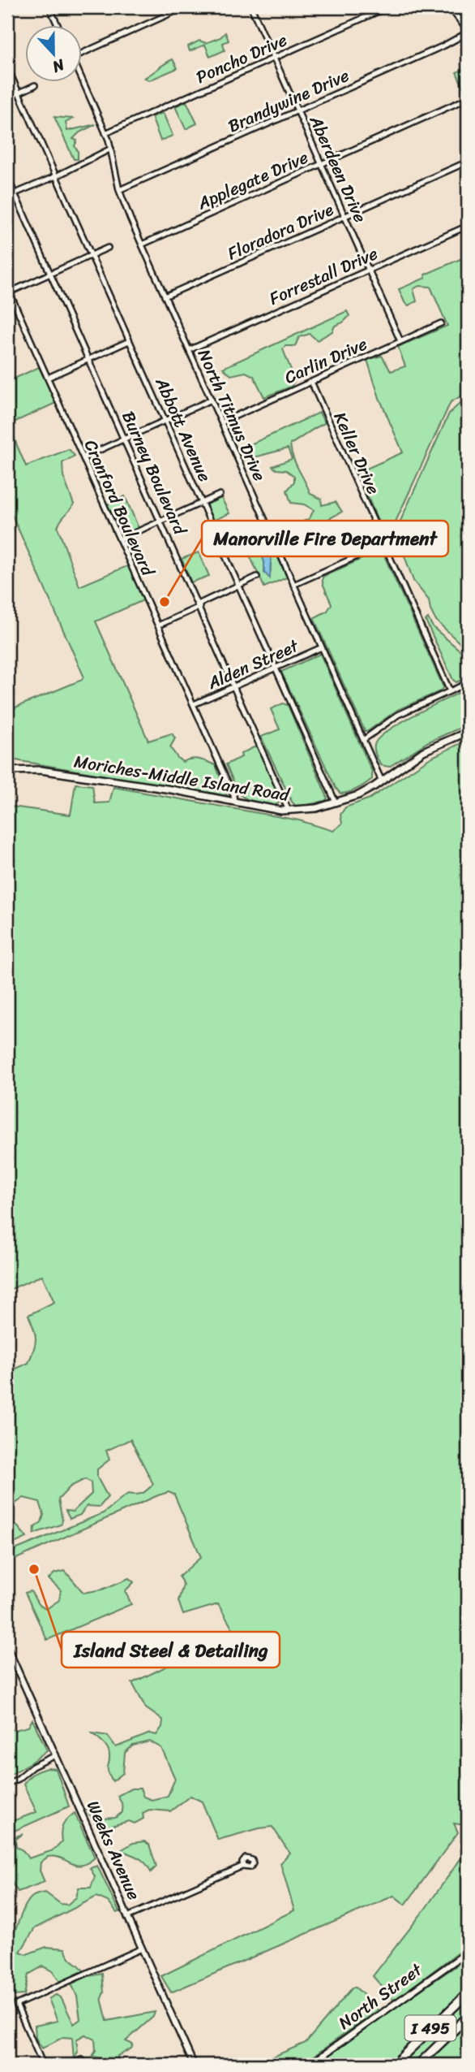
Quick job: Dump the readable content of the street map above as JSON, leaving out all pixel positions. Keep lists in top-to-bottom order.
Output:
{
  "streets": {
    "highway": ["I 495"],
    "main road": ["Moriches-Middle Island Road"],
    "street": [
      "Poncho Drive",
      "Brandywine Drive",
      "Aberdeen Drive",
      "Applegate Drive",
      "Floradora Drive",
      "Forrestall Drive",
      "Carlin Drive",
      "North Titmus Drive",
      "Abbott Avenue",
      "Keller Drive",
      "Burney Boulevard",
      "Cranford Boulevard",
      "Alden Street",
      "Weeks Avenue",
      "North Street"
    ]
  },
  "crossings": [
    ["Poncho Drive", "Aberdeen Drive"],
    ["Poncho Drive", "North Titmus Drive"],
    ["Brandywine Drive", "Aberdeen Drive"],
    ["Brandywine Drive", "North Titmus Drive"],
    ["Aberdeen Drive", "Applegate Drive"],
    ["Aberdeen Drive", "Floradora Drive"],
    ["Aberdeen Drive", "Forrestall Drive"],
    ["Aberdeen Drive", "Carlin Drive"],
    ["Applegate Drive", "North Titmus Drive"],
    ["Floradora Drive", "North Titmus Drive"],
    ["Forrestall Drive", "North Titmus Drive"],
    ["Carlin Drive", "North Titmus Drive"],
    ["Carlin Drive", "Keller Drive"],
    ["North Titmus Drive", "Alden Street"],
    ["North Titmus Drive", "Moriches-Middle Island Road"],
    ["Abbott Avenue", "Alden Street"],
    ["Abbott Avenue", "Moriches-Middle Island Road"],
    ["Burney Boulevard", "Alden Street"],
    ["Burney Boulevard", "Moriches-Middle Island Road"],
    ["Cranford Boulevard", "Alden Street"],
    ["Cranford Boulevard", "Moriches-Middle Island Road"]
  ],
  "places": ["Manorville Fire Department", "Island Steel & Detailing"],
  "north": "bottom"
}
